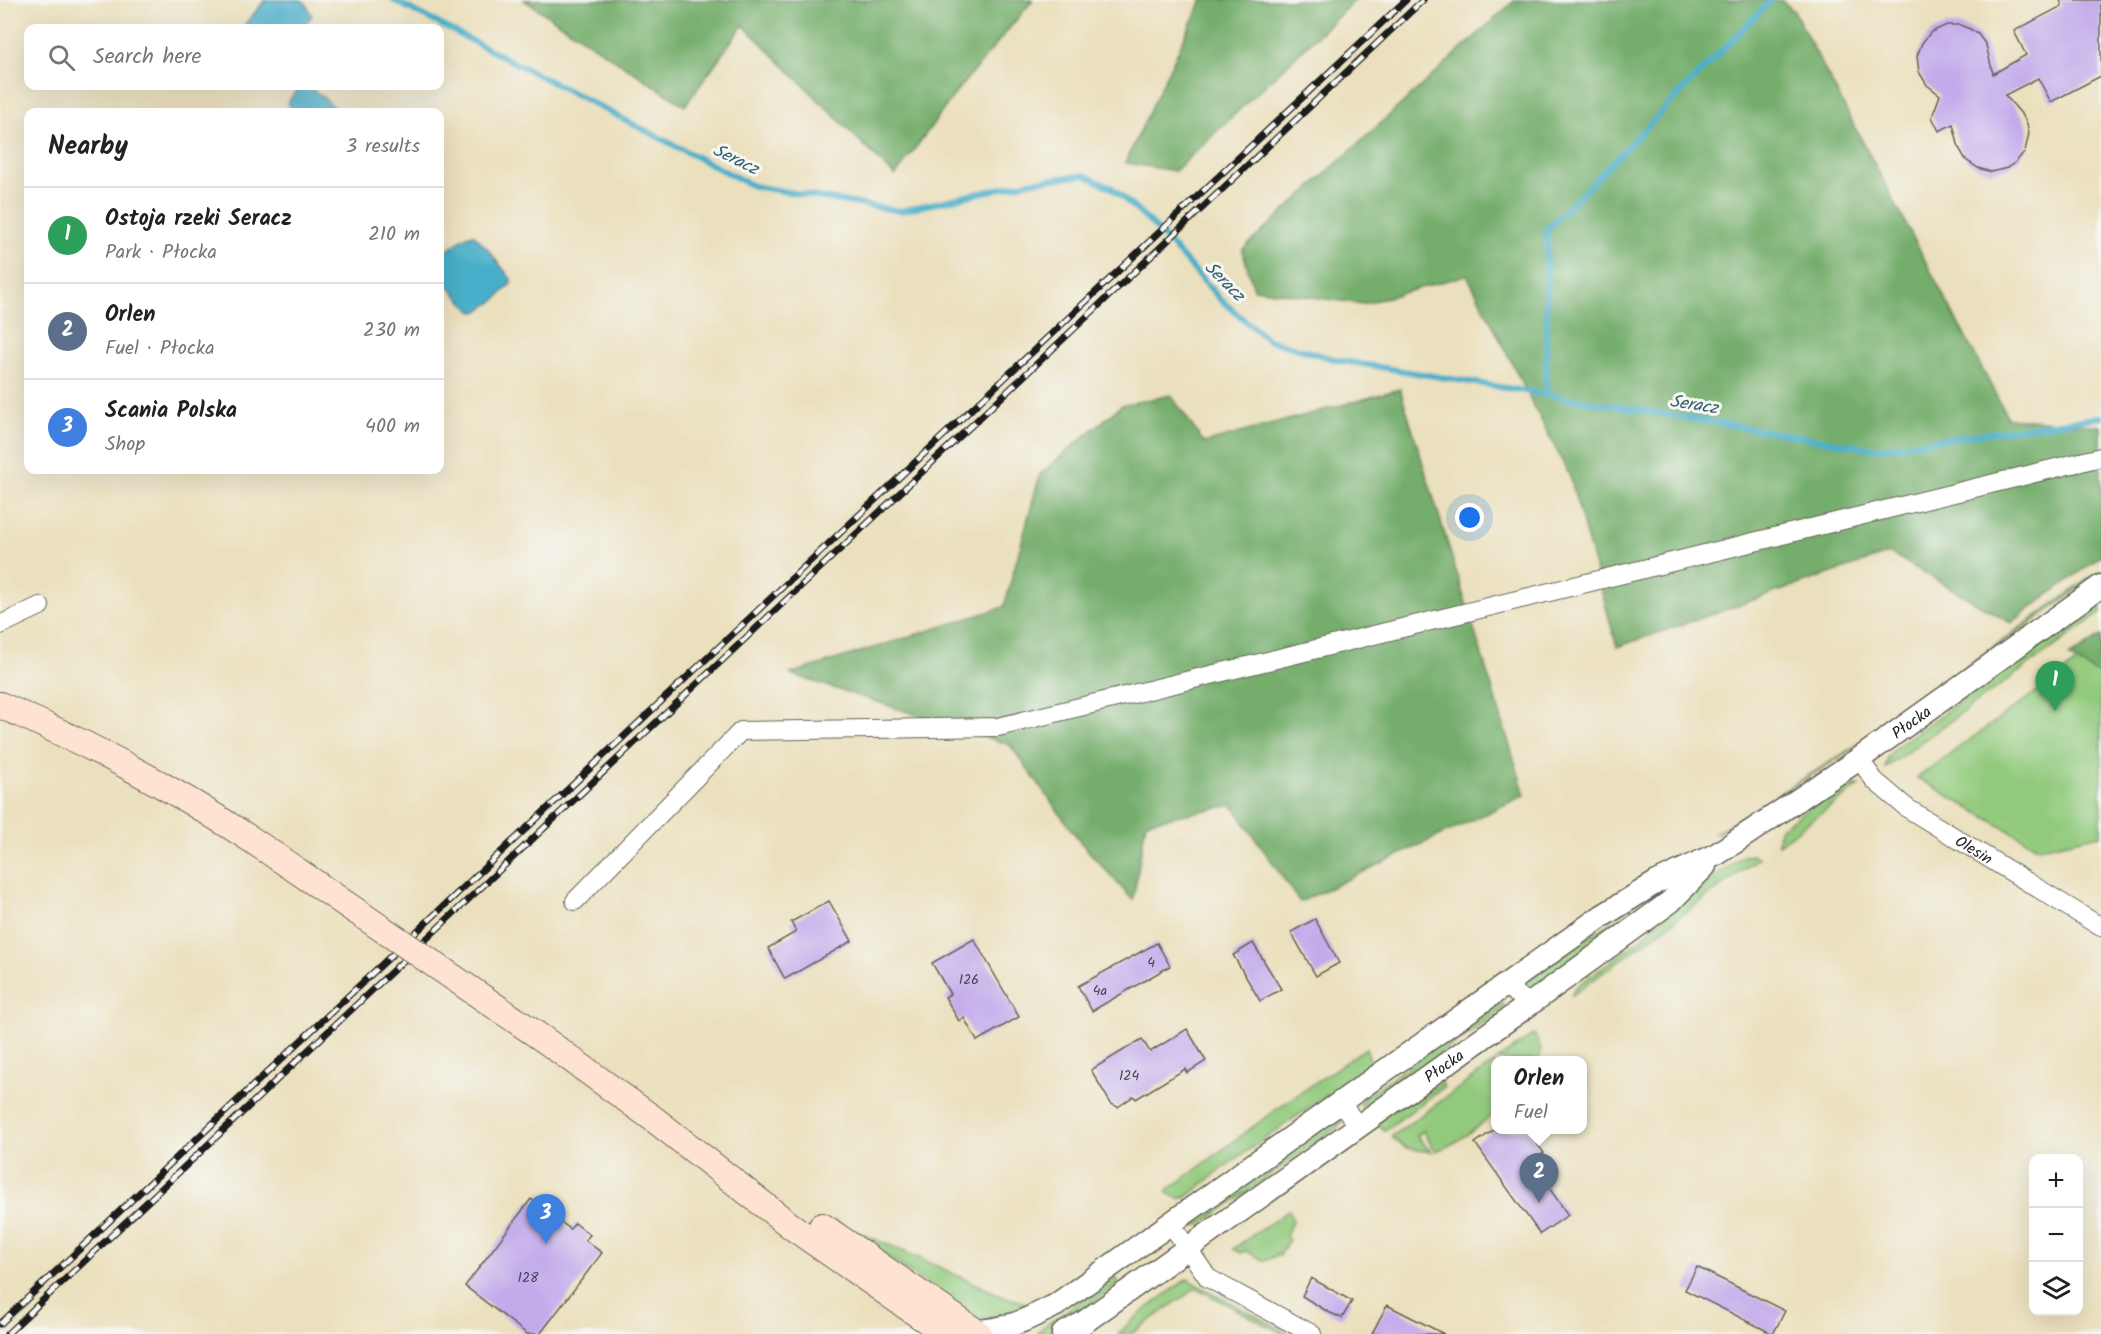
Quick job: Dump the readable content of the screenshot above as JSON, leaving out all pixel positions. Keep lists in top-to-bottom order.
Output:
{
  "streets": {
    "street": ["Płocka", "Olesin"]
  },
  "crossings": [
    ["Płocka", "Olesin"]
  ],
  "water": ["Seracz"],
  "house_numbers": [
    "4",
    "126",
    "4a",
    "124",
    "128"
  ],
  "page": {
    "search": "Search here",
    "heading": ["Nearby", "3 results"],
    "list": [
      {
        "mark": "1",
        "name": "Ostoja rzeki Seracz",
        "note": "Park · Płocka",
        "value": "210 m"
      },
      {
        "mark": "2",
        "name": "Orlen",
        "note": "Fuel · Płocka",
        "value": "230 m"
      },
      {
        "mark": "3",
        "name": "Scania Polska",
        "note": "Shop",
        "value": "400 m"
      }
    ],
    "pins": ["1", "2", "3"],
    "popup": ["Orlen", "Fuel"],
    "map_buttons": ["+", "−"]
  }
}
